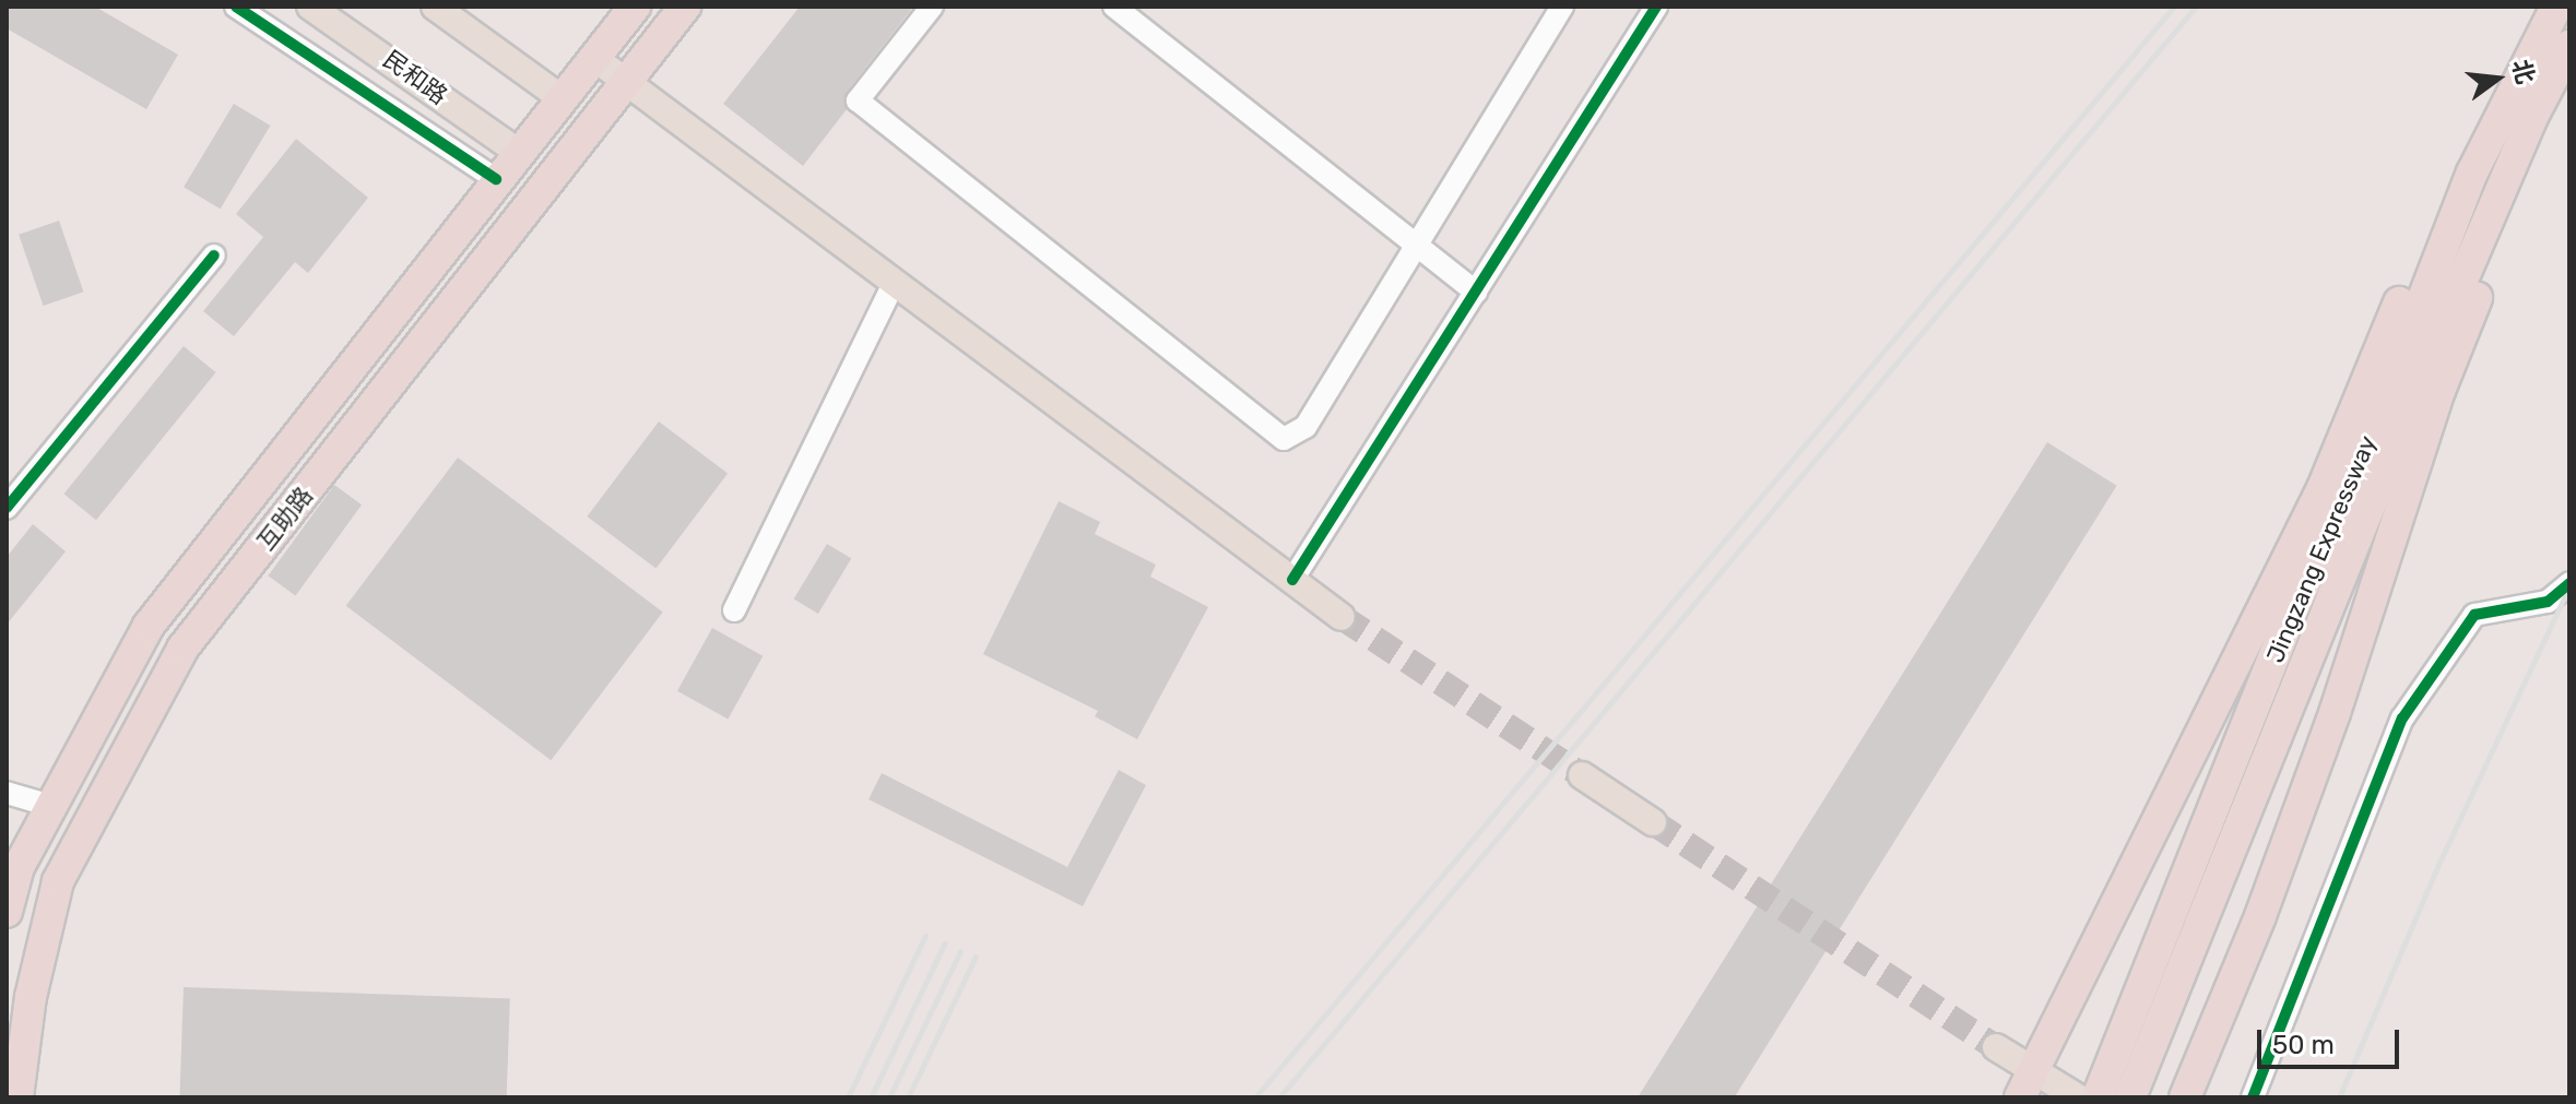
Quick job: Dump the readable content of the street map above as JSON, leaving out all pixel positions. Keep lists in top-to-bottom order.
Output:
{
  "streets": {
    "highway": ["互助路", "Jingzang Expressway"],
    "main road": ["民和路"]
  },
  "crossings": [
    ["民和路", "互助路"]
  ],
  "scale_bar": "50 m",
  "north": "right"
}
